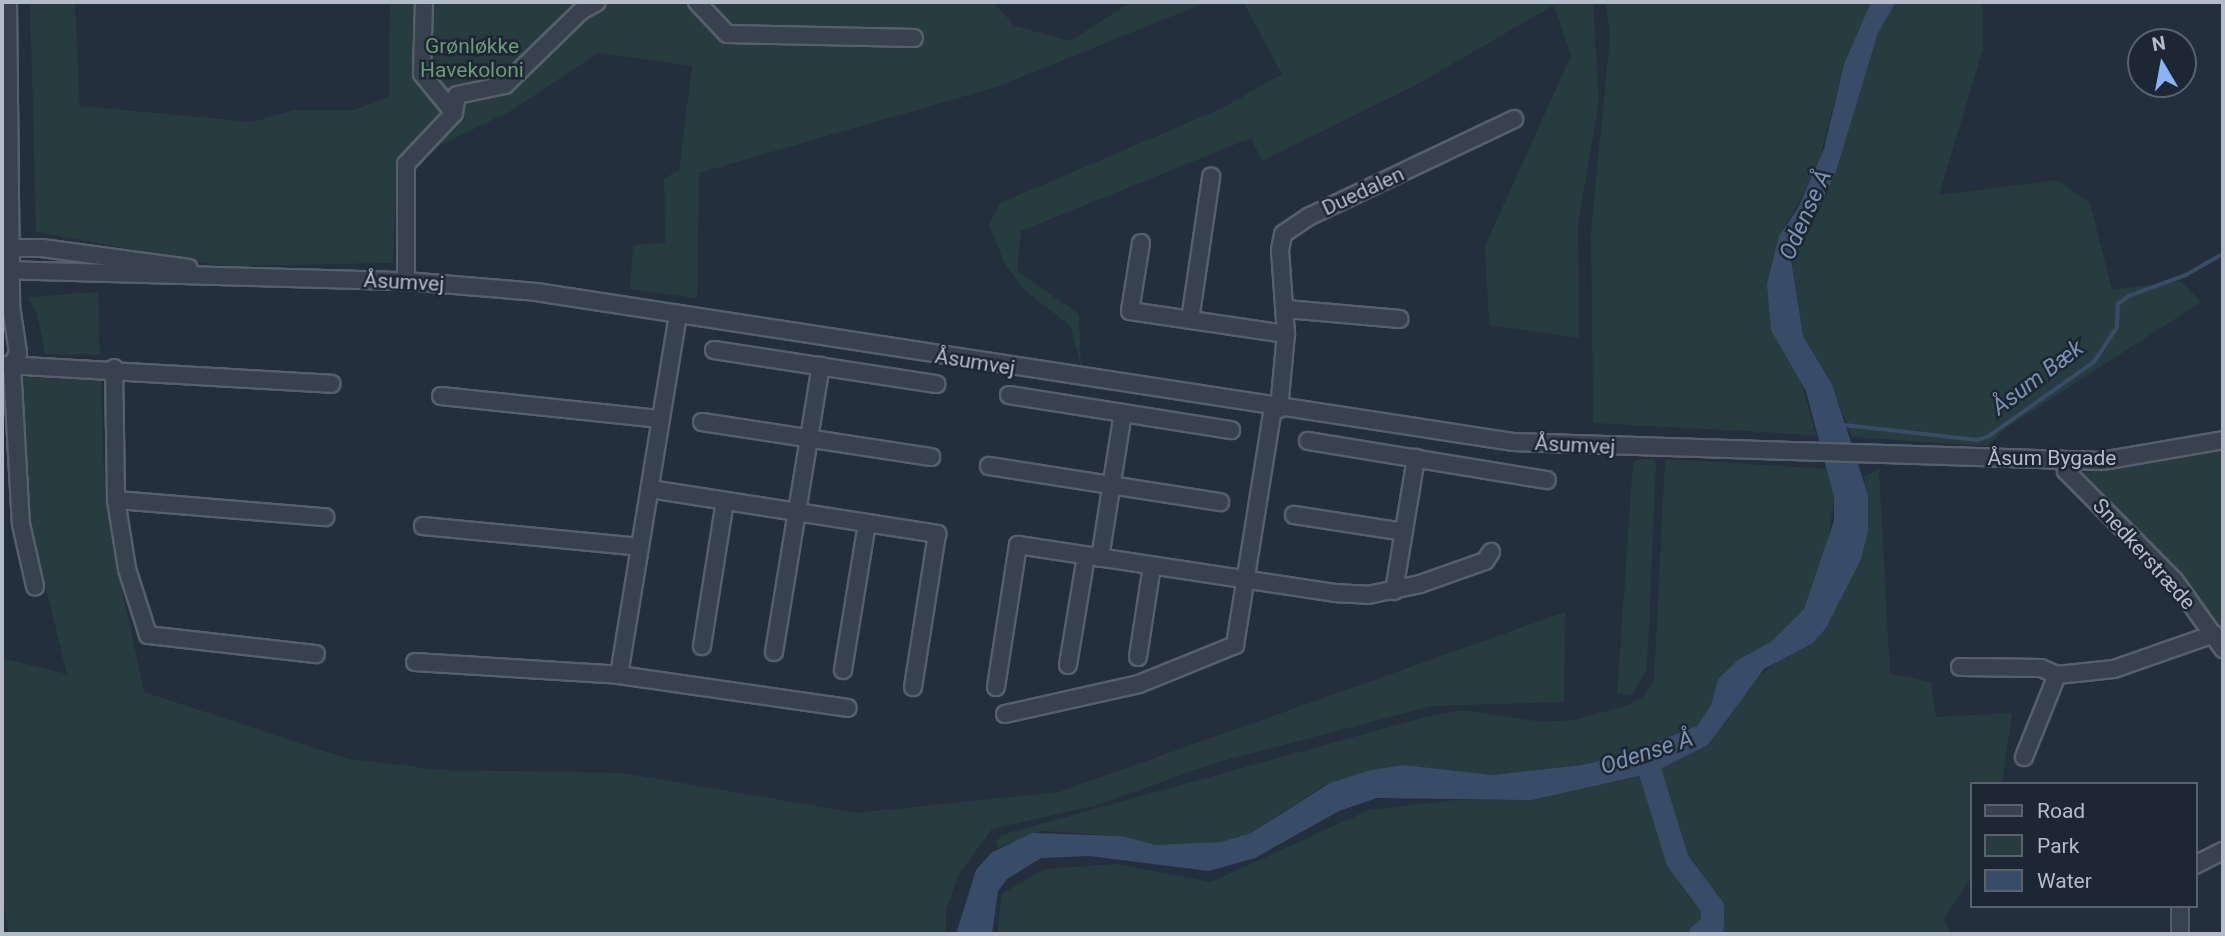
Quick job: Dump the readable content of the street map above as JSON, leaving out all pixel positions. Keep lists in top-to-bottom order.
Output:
{
  "streets": {
    "street": [
      "Duedalen",
      "Åsumvej",
      "Åsum Bygade",
      "Snedkerstræde"
    ]
  },
  "crossings": [
    ["Duedalen", "Åsumvej"],
    ["Åsumvej", "Åsum Bygade"],
    ["Åsum Bygade", "Snedkerstræde"]
  ],
  "water": ["Odense Å", "Åsum Bæk"],
  "parks": ["Grønløkke Havekoloni"],
  "legend": ["Road", "Park", "Water"],
  "north": "top"
}
